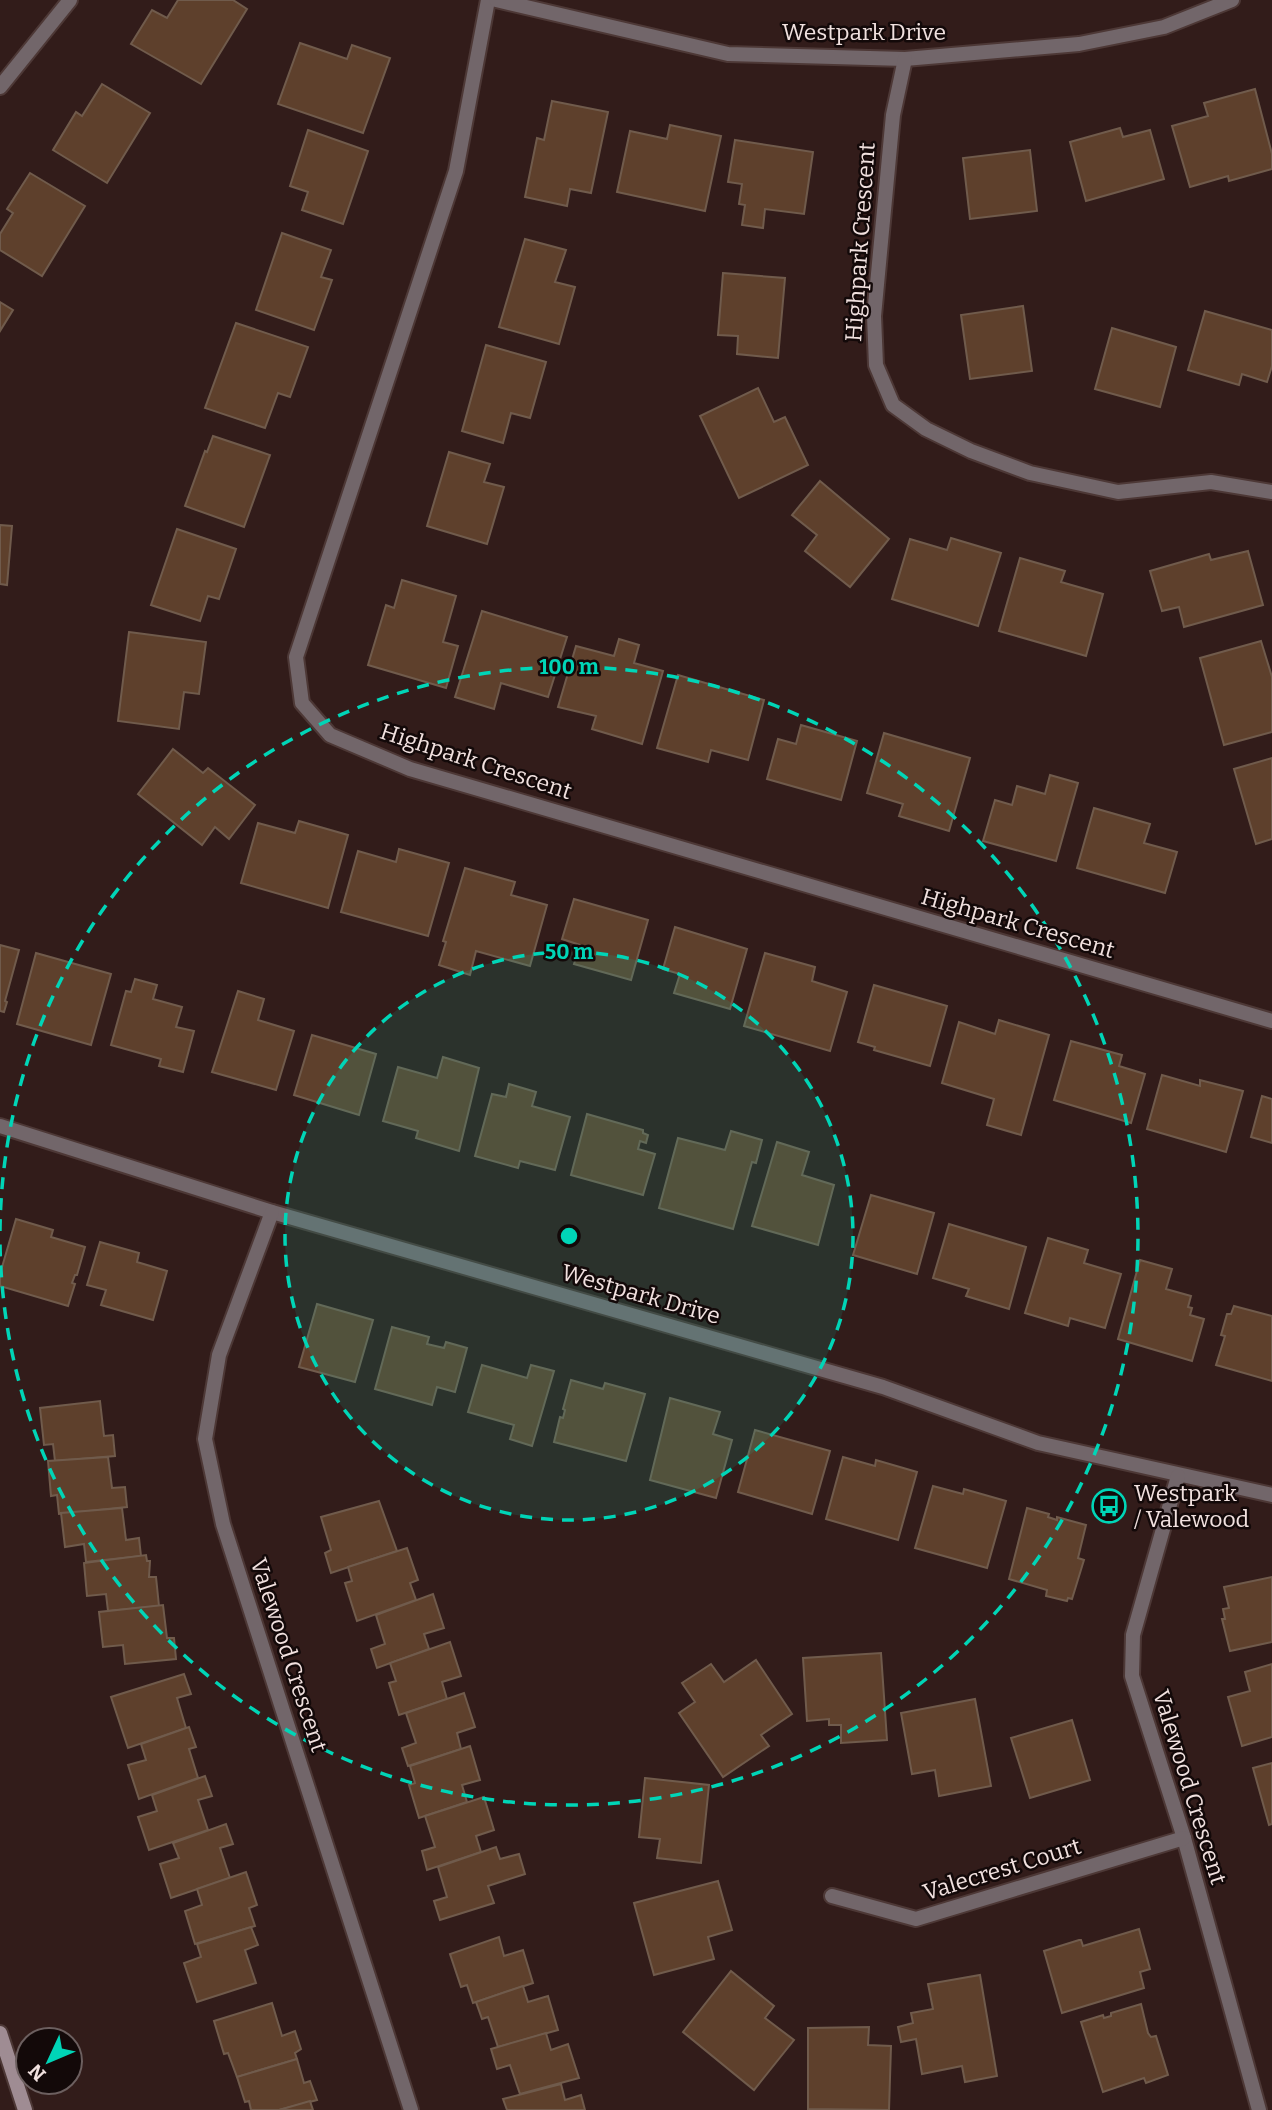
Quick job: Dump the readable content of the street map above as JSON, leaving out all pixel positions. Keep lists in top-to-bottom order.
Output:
{
  "streets": {
    "street": [
      "Westpark Drive",
      "Highpark Crescent",
      "Valewood Crescent",
      "Valecrest Court"
    ]
  },
  "crossings": [
    ["Westpark Drive", "Highpark Crescent"],
    ["Westpark Drive", "Valewood Crescent"],
    ["Valewood Crescent", "Valecrest Court"]
  ],
  "places": {
    "bus stop": ["Westpark / Valewood"]
  },
  "north": "bottom left",
  "rings": ["100 m", "50 m"]
}
